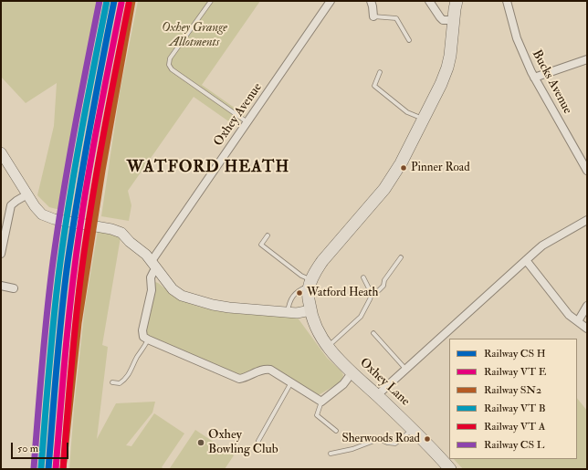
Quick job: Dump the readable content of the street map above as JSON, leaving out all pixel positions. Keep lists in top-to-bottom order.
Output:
{
  "streets": {
    "main road": ["Oxhey Lane"],
    "street": ["Bucks Avenue", "Oxhey Avenue"]
  },
  "districts": ["WATFORD HEATH"],
  "parks": ["Oxhey Grange Allotments"],
  "places": [
    "Pinner Road",
    "Watford Heath",
    "Sherwoods Road",
    "Oxhey Bowling Club"
  ],
  "lines": ["rail line SN2"],
  "legend": [
    "Railway CS H",
    "Railway VT E",
    "Railway SN2",
    "Railway VT B",
    "Railway VT A",
    "Railway CS L"
  ],
  "scale_bar": "50 m"
}
